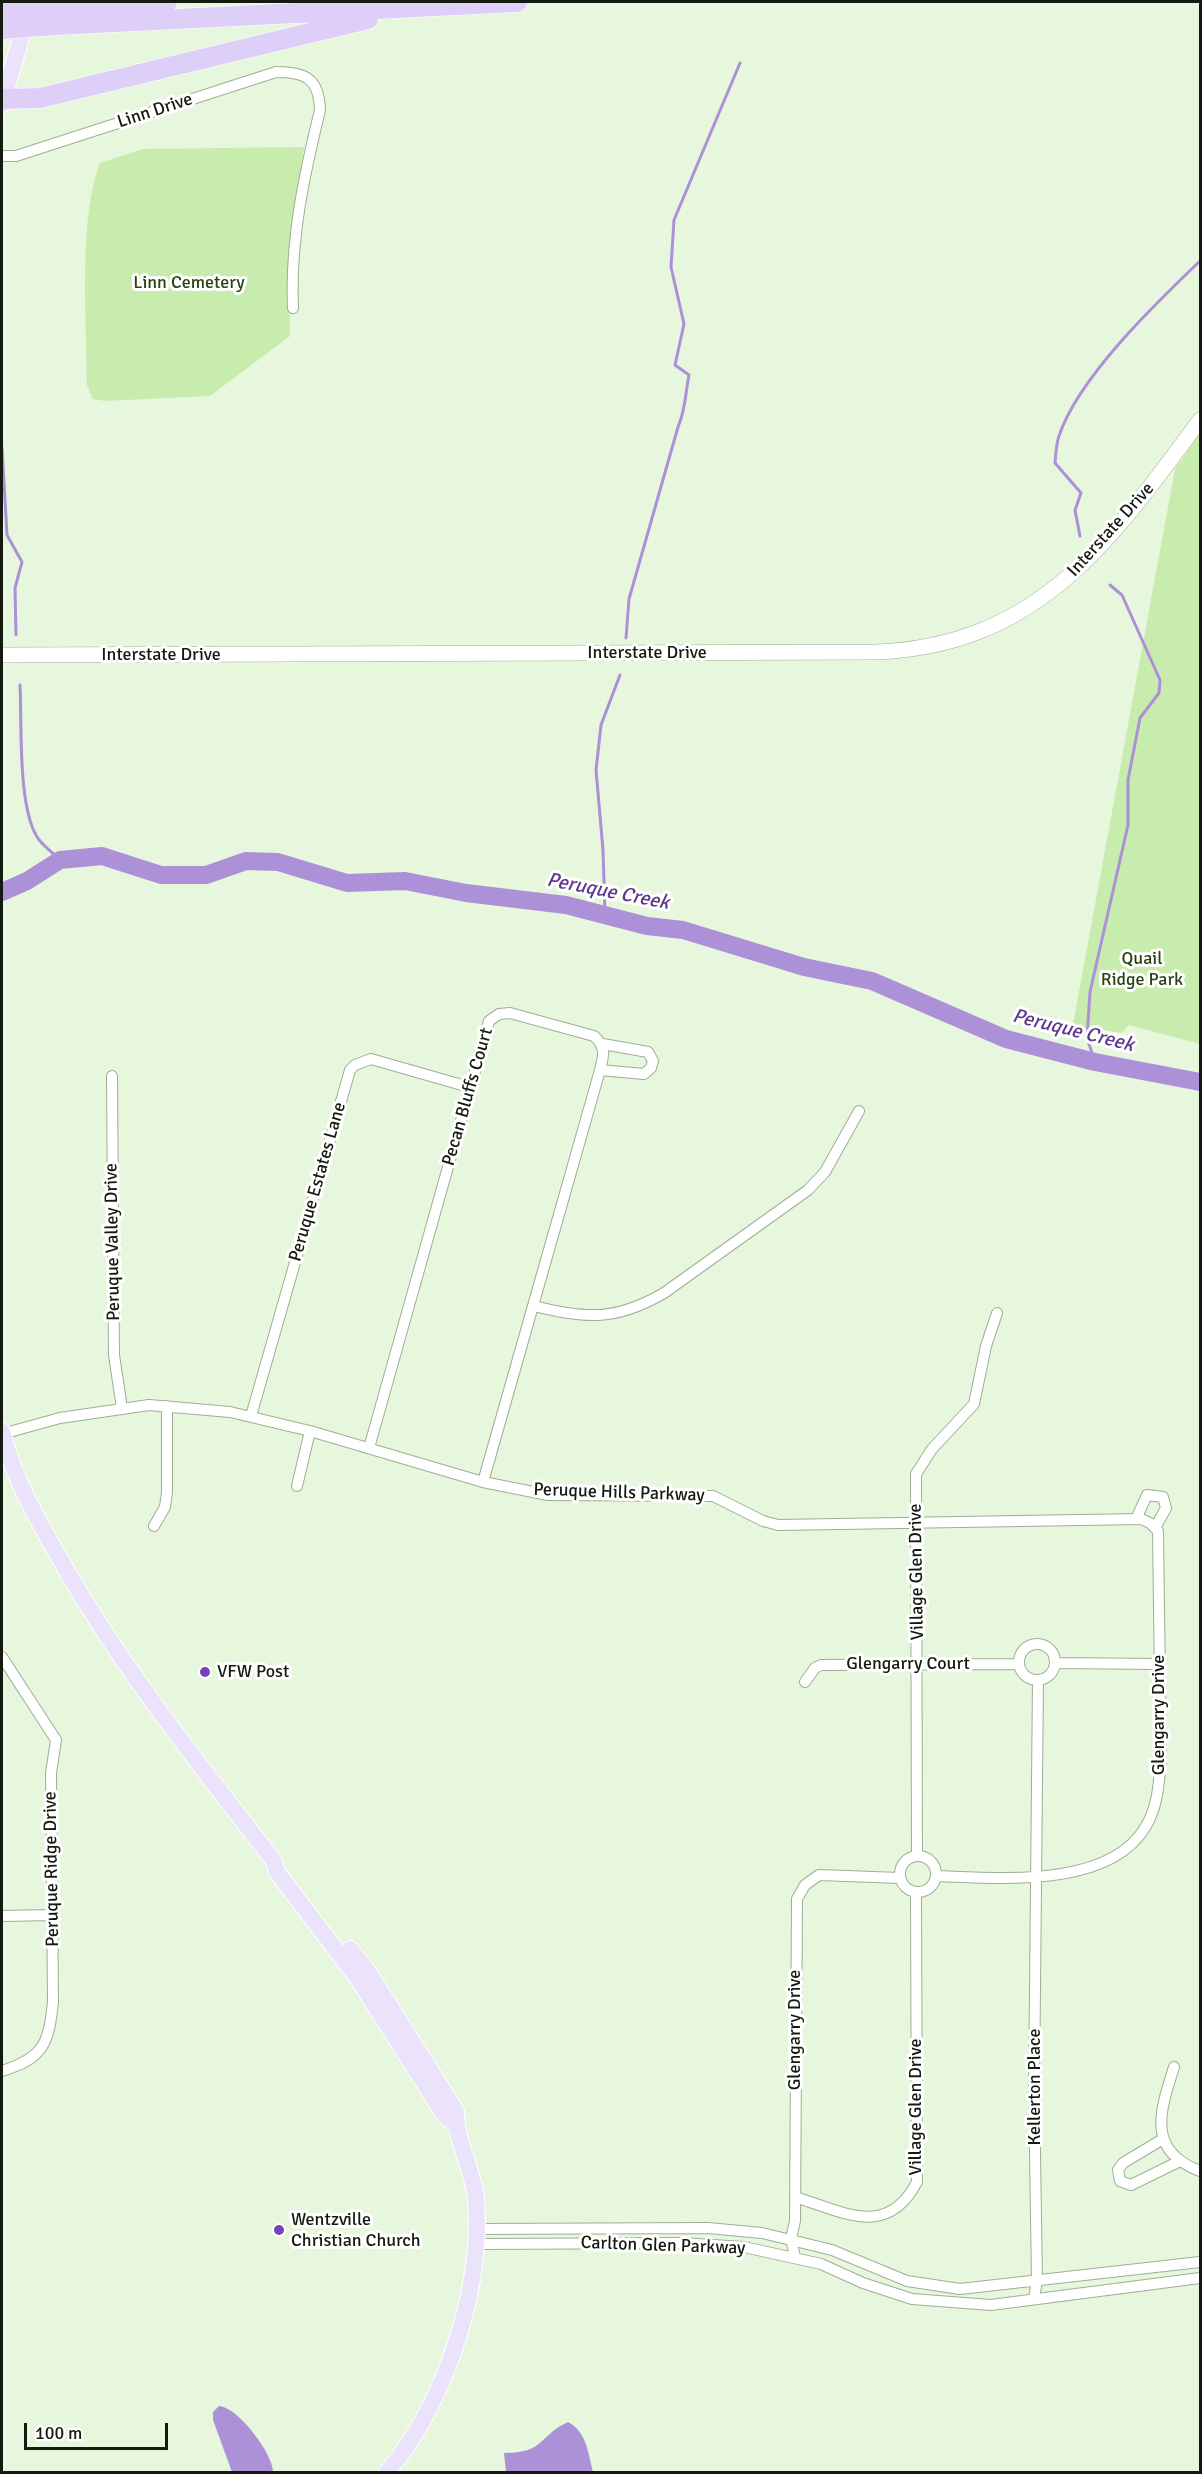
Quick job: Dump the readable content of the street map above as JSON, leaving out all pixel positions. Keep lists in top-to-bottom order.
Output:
{
  "streets": {
    "main road": ["Interstate Drive"],
    "street": [
      "Linn Drive",
      "Pecan Bluffs Court",
      "Peruque Estates Lane",
      "Peruque Valley Drive",
      "Peruque Hills Parkway",
      "Village Glen Drive",
      "Glengarry Court",
      "Glengarry Drive",
      "Peruque Ridge Drive",
      "Kellerton Place",
      "Carlton Glen Parkway"
    ]
  },
  "crossings": [
    ["Pecan Bluffs Court", "Peruque Estates Lane"],
    ["Pecan Bluffs Court", "Peruque Hills Parkway"],
    ["Peruque Estates Lane", "Peruque Hills Parkway"],
    ["Peruque Valley Drive", "Peruque Hills Parkway"],
    ["Peruque Hills Parkway", "Village Glen Drive"],
    ["Peruque Hills Parkway", "Glengarry Drive"],
    ["Village Glen Drive", "Glengarry Court"],
    ["Village Glen Drive", "Glengarry Drive"],
    ["Glengarry Drive", "Kellerton Place"],
    ["Glengarry Drive", "Carlton Glen Parkway"],
    ["Kellerton Place", "Carlton Glen Parkway"]
  ],
  "water": ["Peruque Creek"],
  "parks": ["Linn Cemetery", "Quail Ridge Park"],
  "places": ["VFW Post", "Wentzville Christian Church"],
  "scale_bar": "100 m"
}
